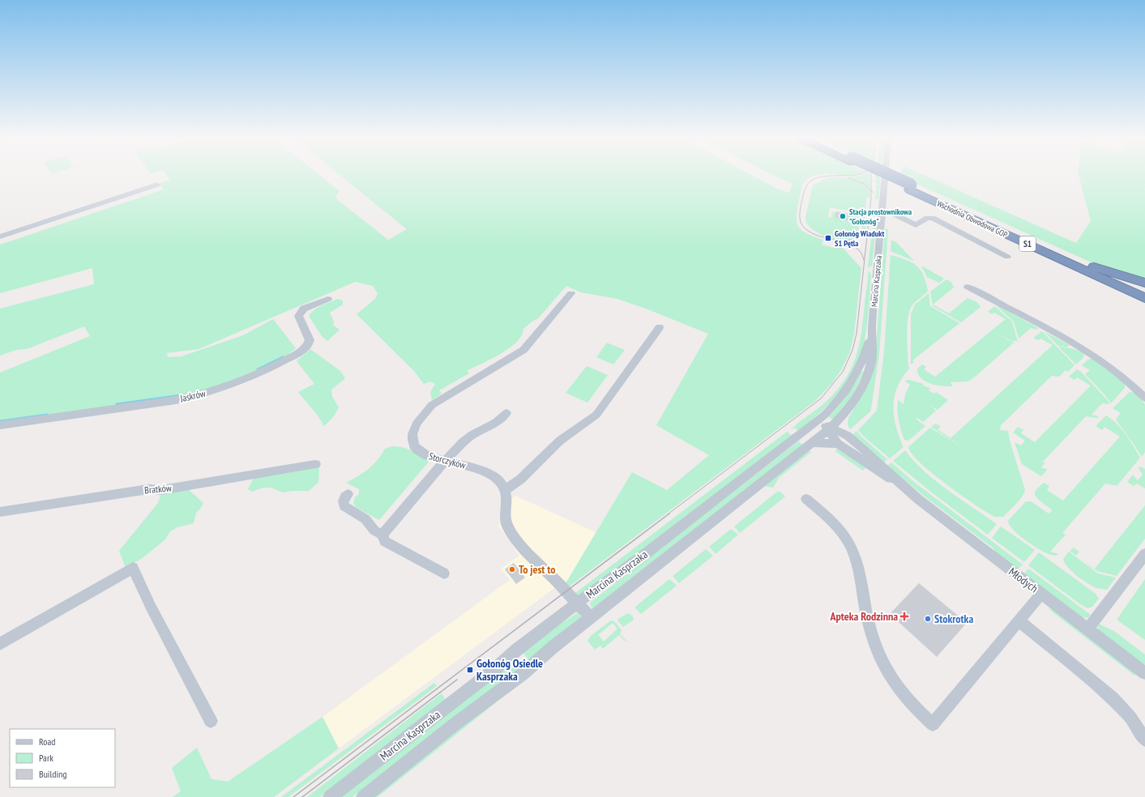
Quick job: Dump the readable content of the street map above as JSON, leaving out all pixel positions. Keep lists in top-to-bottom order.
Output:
{
  "streets": {
    "highway": ["Wschodnia Obwodowa GOP", "S1"],
    "street": [
      "Marcina Kasprzaka",
      "Jaskrów",
      "Storczyków",
      "Bratków",
      "Młodych"
    ]
  },
  "crossings": [
    ["Marcina Kasprzaka", "Młodych"]
  ],
  "places": {
    "other": ["Stacja prostownikowa \"Gołonóg\"", "To jest to", "Stokrotka"],
    "transit": ["Gołonóg Wiadukt S1 Pętla", "Gołonóg Osiedle Kasprzaka"],
    "health": ["Apteka Rodzinna"]
  },
  "legend": ["Road", "Park", "Building"]
}
